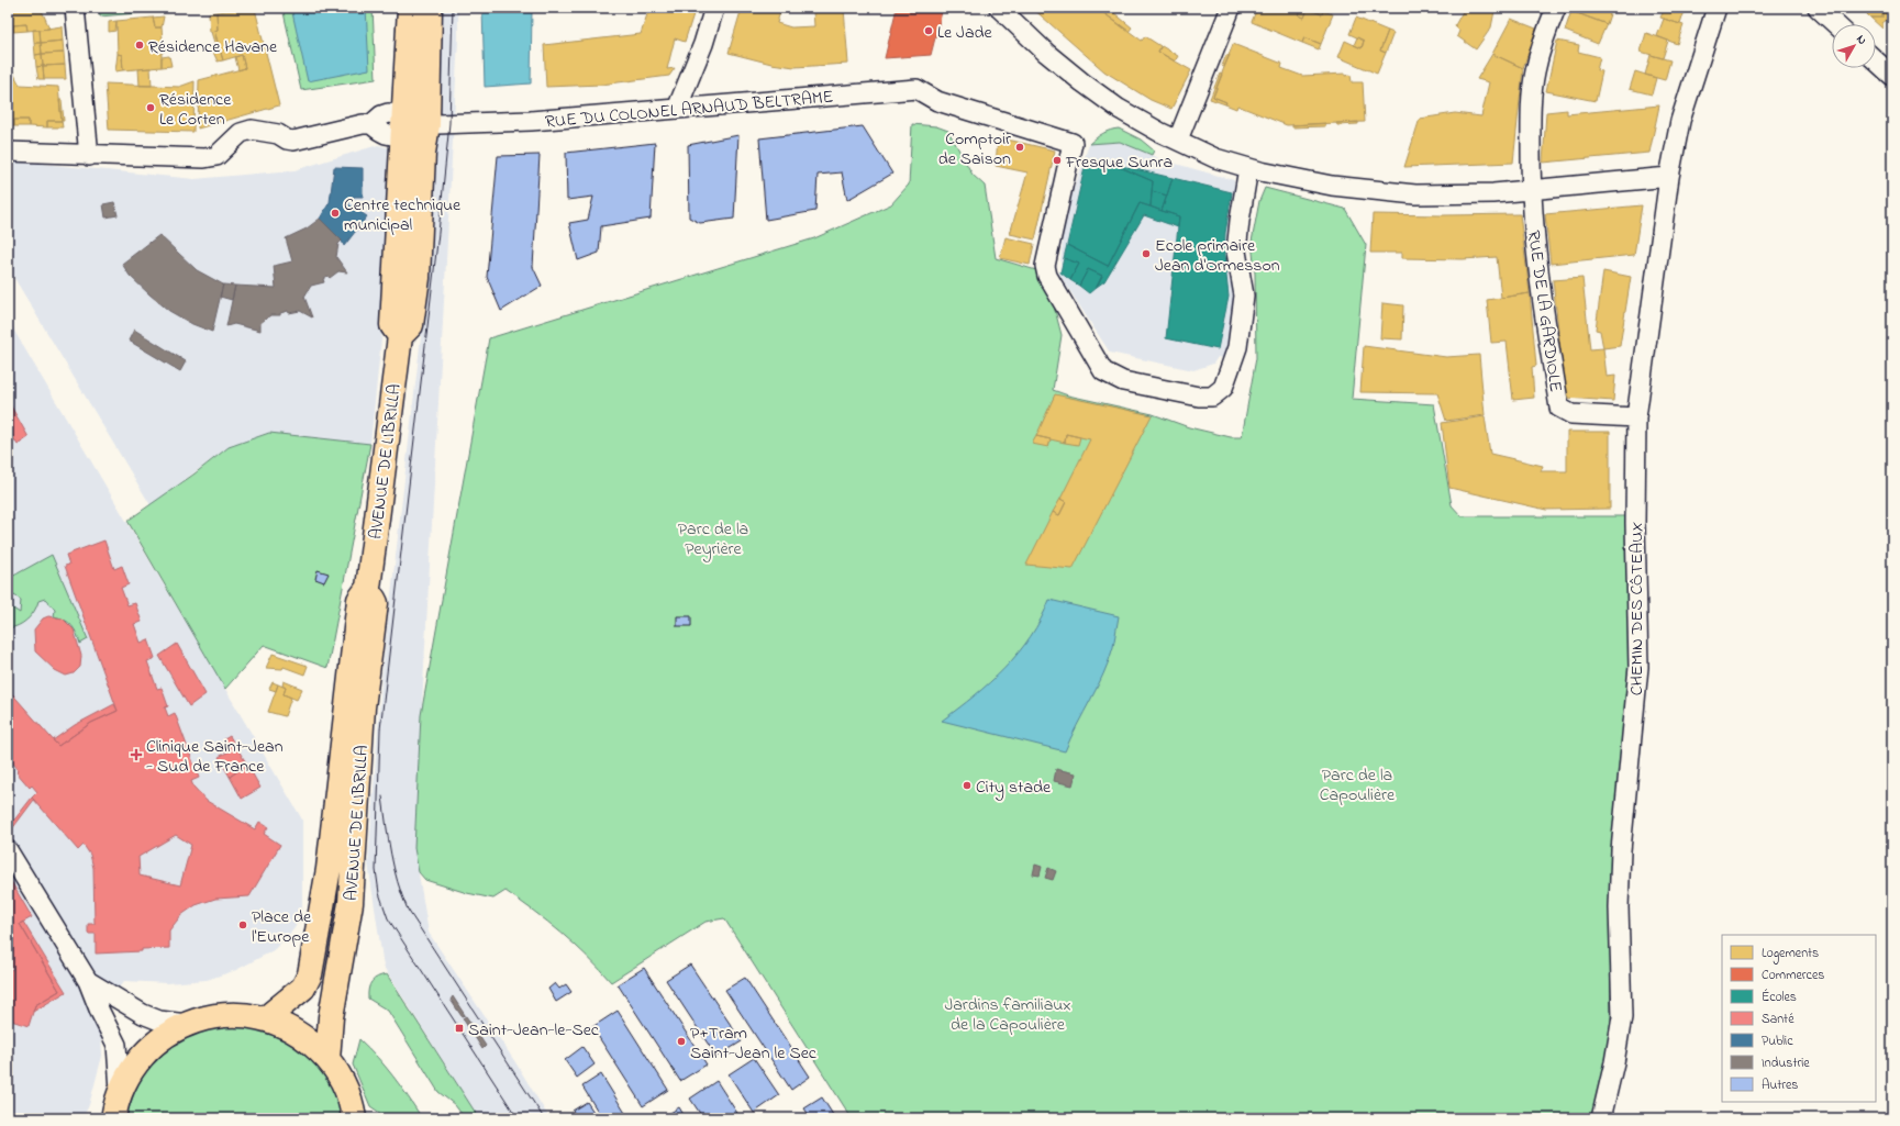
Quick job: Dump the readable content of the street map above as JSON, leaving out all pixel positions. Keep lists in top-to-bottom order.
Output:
{
  "streets": {
    "main road": ["AVENUE DE LIBRILLA"],
    "street": ["RUE DU COLONEL ARNAUD BELTRAME", "RUE DE LA GARDIOLE", "CHEMIN DES CÔTEAUX"]
  },
  "crossings": [
    ["RUE DU COLONEL ARNAUD BELTRAME", "AVENUE DE LIBRILLA"],
    ["RUE DE LA GARDIOLE", "CHEMIN DES CÔTEAUX"]
  ],
  "parks": ["Parc de la Peyrière", "Parc de la Capoulière", "Jardins familiaux de la Capoulière"],
  "places": {
    "other": [
      "Le Jade",
      "Résidence Havane",
      "Résidence Le Corten",
      "Comptoir de Saison",
      "Fresque Sunra",
      "Centre technique municipal",
      "Ecole primaire Jean d'Ormesson",
      "City stade",
      "Place de l'Europe",
      "P+Tram Saint-Jean le Sec"
    ],
    "health": ["Clinique Saint-Jean - Sud de France"],
    "transit": ["Saint-Jean-le-Sec"]
  },
  "legend": [
    "Logements",
    "Commerces",
    "Écoles",
    "Santé",
    "Public",
    "Industrie",
    "Autres"
  ],
  "north": "top right"
}
